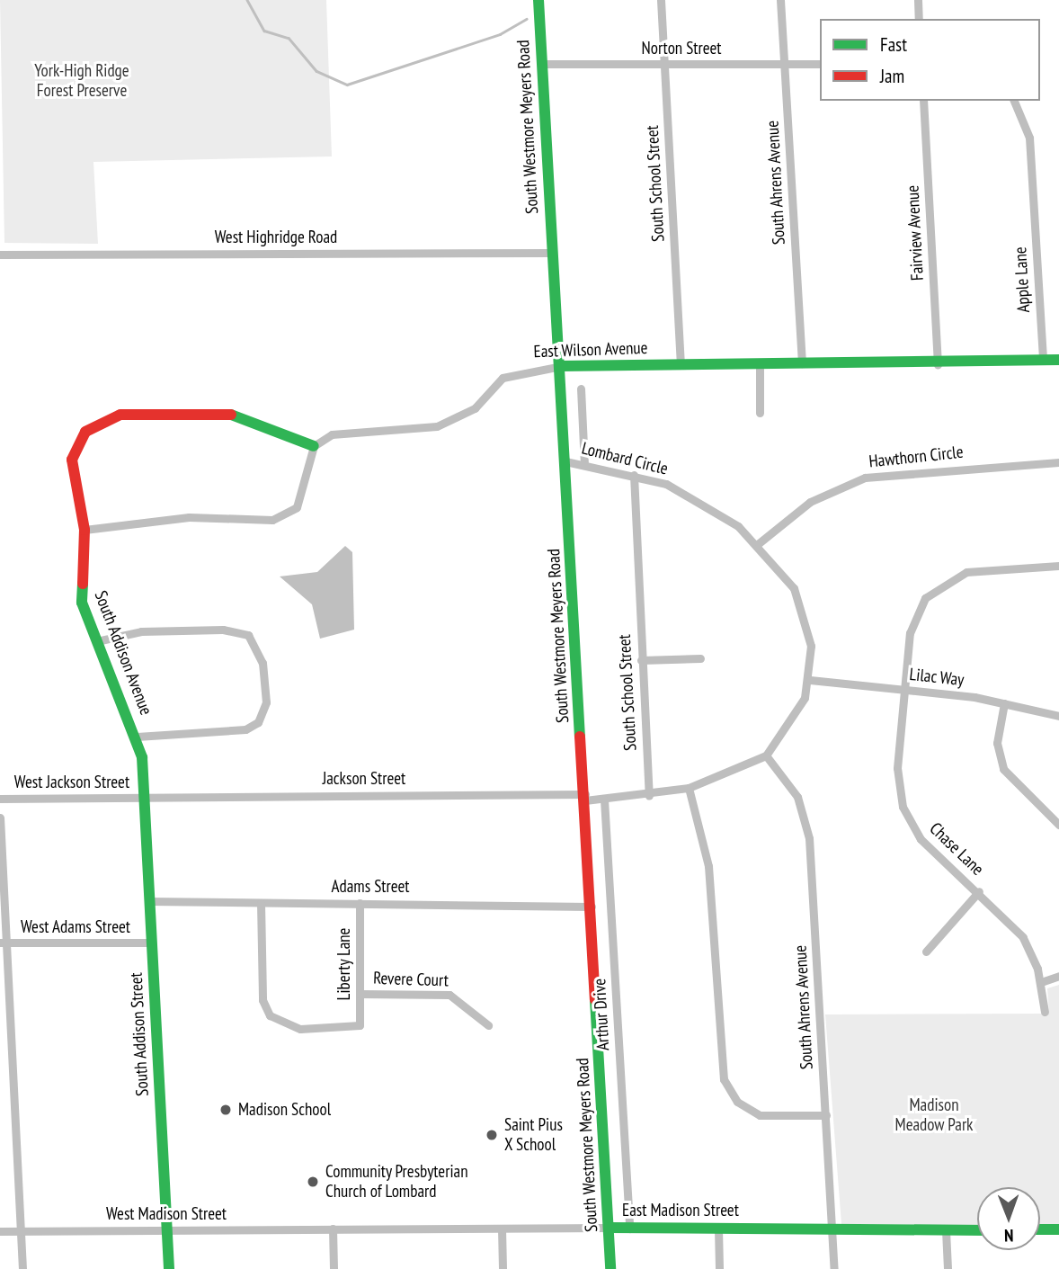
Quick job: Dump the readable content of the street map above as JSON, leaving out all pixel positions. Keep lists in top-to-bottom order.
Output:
{
  "streets": {
    "street": [
      "Norton Street",
      "South Westmore Meyers Road",
      "South Ahrens Avenue",
      "South School Street",
      "Fairview Avenue",
      "West Highridge Road",
      "Apple Lane",
      "East Wilson Avenue",
      "Hawthorn Circle",
      "Lombard Circle",
      "South Addison Avenue",
      "Lilac Way",
      "Jackson Street",
      "West Jackson Street",
      "Chase Lane",
      "Adams Street",
      "West Adams Street",
      "Liberty Lane",
      "Revere Court",
      "Arthur Drive",
      "South Addison Street",
      "East Madison Street",
      "West Madison Street"
    ]
  },
  "crossings": [
    ["Norton Street", "South Westmore Meyers Road"],
    ["Norton Street", "South Ahrens Avenue"],
    ["Norton Street", "South School Street"],
    ["South Westmore Meyers Road", "West Highridge Road"],
    ["South Westmore Meyers Road", "East Wilson Avenue"],
    ["South Westmore Meyers Road", "Lombard Circle"],
    ["South Westmore Meyers Road", "Jackson Street"],
    ["South Westmore Meyers Road", "Adams Street"],
    ["South Westmore Meyers Road", "East Madison Street"],
    ["South Ahrens Avenue", "East Wilson Avenue"],
    ["South Ahrens Avenue", "Lombard Circle"],
    ["South Ahrens Avenue", "East Madison Street"],
    ["South School Street", "East Wilson Avenue"],
    ["South School Street", "Lombard Circle"],
    ["Fairview Avenue", "East Wilson Avenue"],
    ["Apple Lane", "East Wilson Avenue"],
    ["East Wilson Avenue", "South Addison Avenue"],
    ["Hawthorn Circle", "Lombard Circle"],
    ["Lombard Circle", "Lilac Way"],
    ["Lombard Circle", "Jackson Street"],
    ["Lombard Circle", "Arthur Drive"],
    ["South Addison Avenue", "Jackson Street"],
    ["South Addison Avenue", "West Jackson Street"],
    ["South Addison Avenue", "South Addison Street"],
    ["Lilac Way", "Chase Lane"],
    ["Jackson Street", "West Jackson Street"],
    ["Jackson Street", "South Addison Street"],
    ["West Jackson Street", "South Addison Street"],
    ["Adams Street", "Liberty Lane"],
    ["Adams Street", "South Addison Street"],
    ["West Adams Street", "South Addison Street"],
    ["Liberty Lane", "Revere Court"],
    ["Arthur Drive", "East Madison Street"],
    ["South Addison Street", "West Madison Street"],
    ["East Madison Street", "West Madison Street"]
  ],
  "parks": ["York-High Ridge Forest Preserve", "Madison Meadow Park"],
  "places": ["Madison School", "Saint Pius X School", "Community Presbyterian Church of Lombard"],
  "legend": ["Fast", "Jam"],
  "north": "bottom"
}
